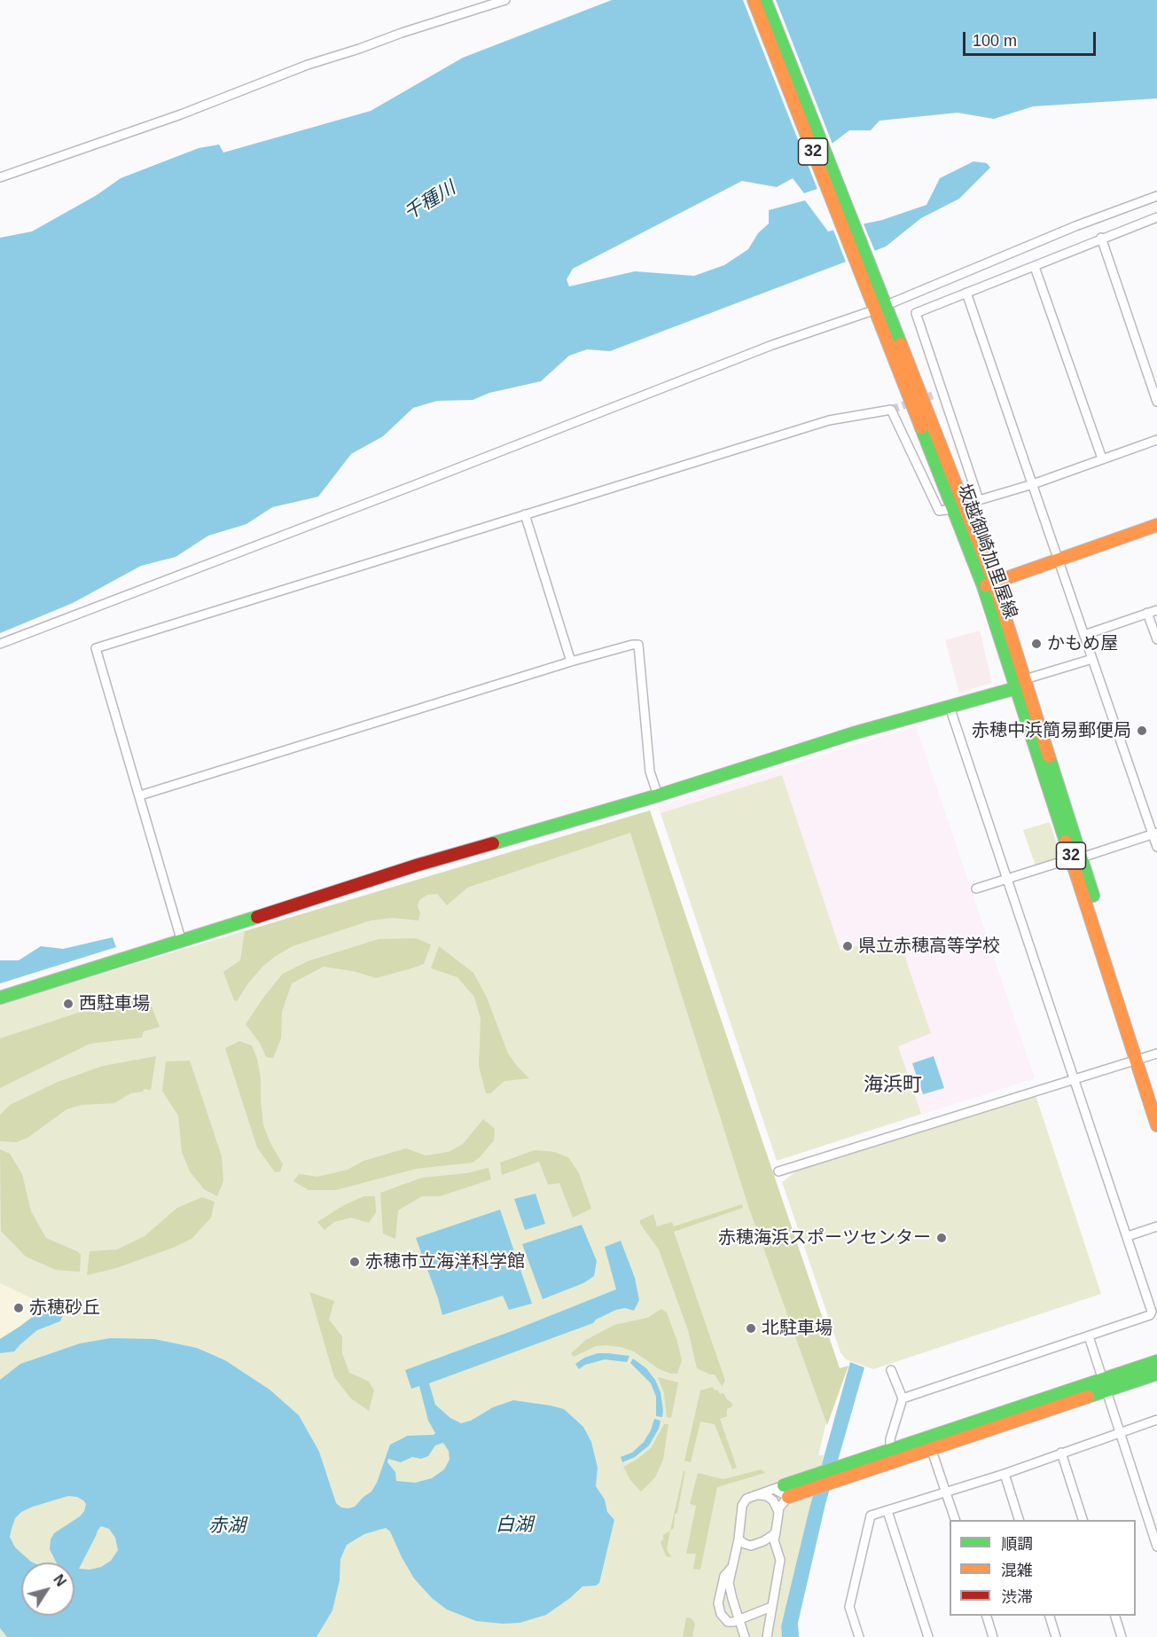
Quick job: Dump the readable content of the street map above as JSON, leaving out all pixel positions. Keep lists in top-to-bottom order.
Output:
{
  "streets": {
    "main road": ["32", "坂越御崎加里屋線"]
  },
  "districts": ["海浜町"],
  "water": ["千種川", "白湖", "赤湖"],
  "places": [
    "かもめ屋",
    "赤穂中浜簡易郵便局",
    "県立赤穂高等学校",
    "西駐車場",
    "赤穂海浜スポーツセンター",
    "赤穂市立海洋科学館",
    "赤穂砂丘",
    "北駐車場"
  ],
  "legend": ["順調", "混雑", "渋滞"],
  "scale_bar": "100 m",
  "north": "top right"
}
